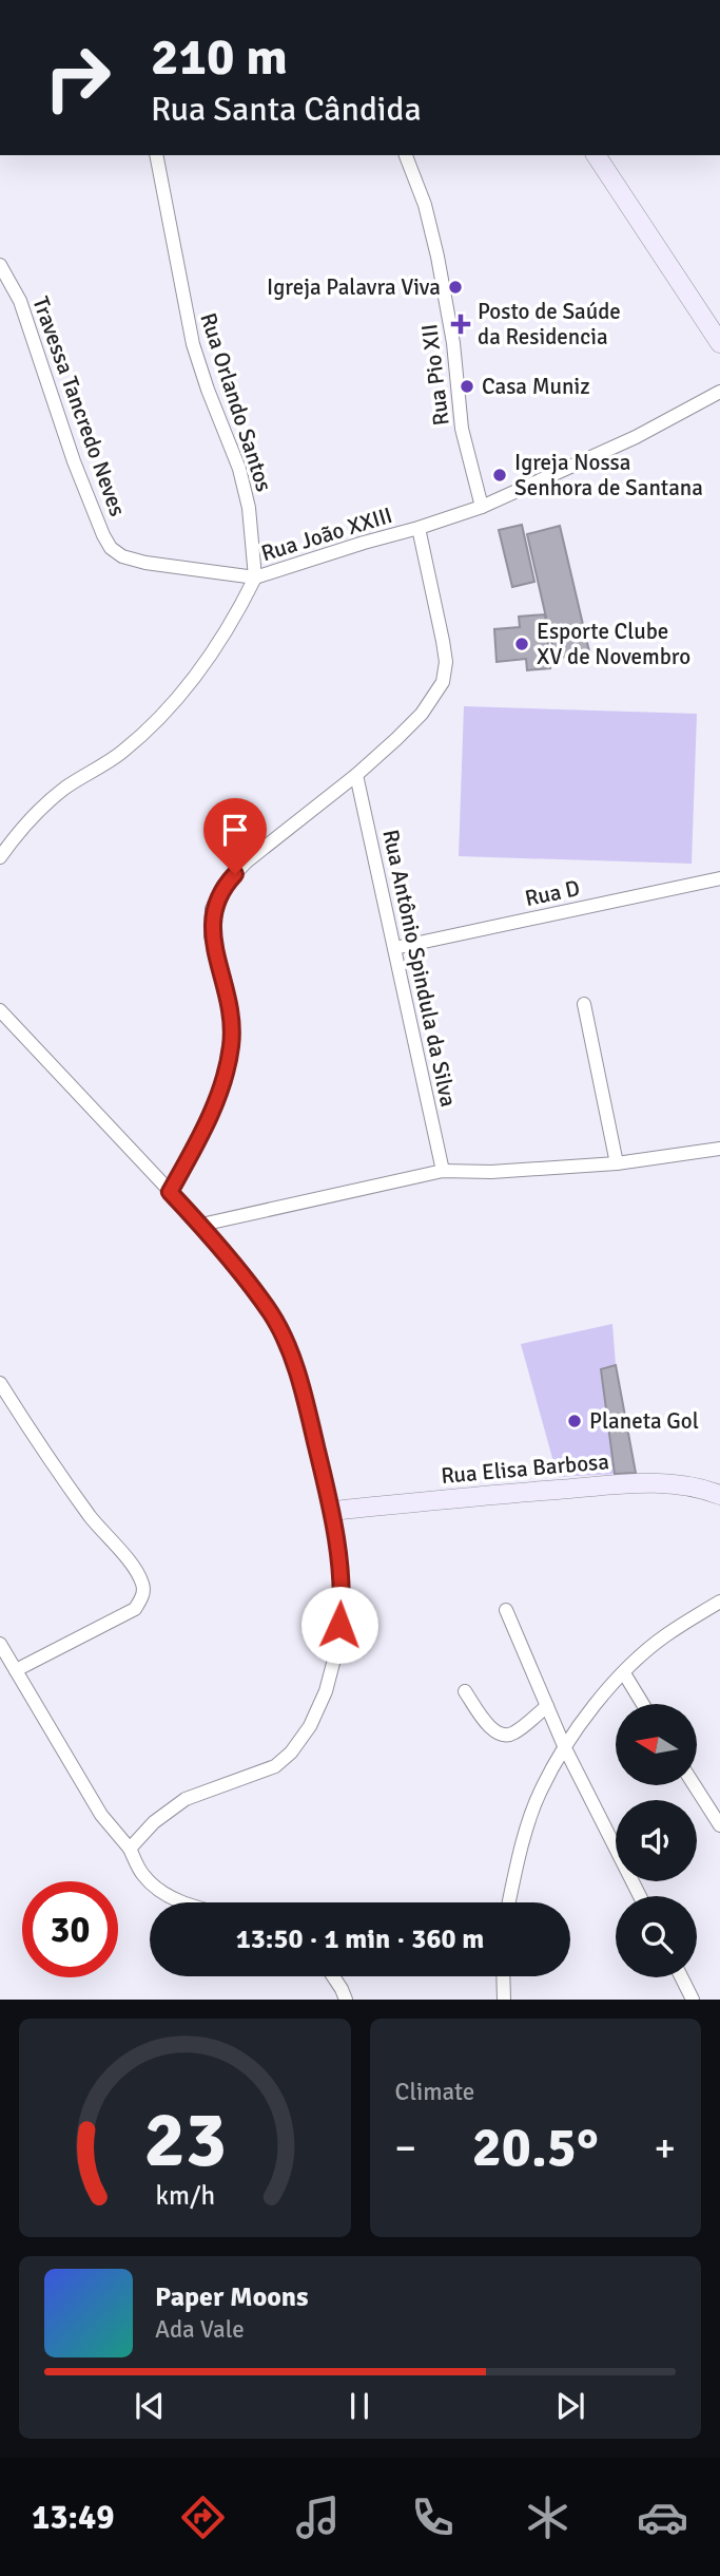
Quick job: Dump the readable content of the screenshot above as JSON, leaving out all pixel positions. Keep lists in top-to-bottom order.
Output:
{
  "streets": {
    "street": [
      "Rua Pio XII",
      "Rua Orlando Santos",
      "Travessa Tancredo Neves",
      "Rua João XXIII",
      "Rua D",
      "Rua Antônio Spindula da Silva",
      "Rua Elisa Barbosa"
    ]
  },
  "crossings": [
    ["Rua Pio XII", "Rua João XXIII"],
    ["Rua Orlando Santos", "Travessa Tancredo Neves"],
    ["Rua Orlando Santos", "Rua João XXIII"],
    ["Travessa Tancredo Neves", "Rua João XXIII"],
    ["Rua D", "Rua Antônio Spindula da Silva"]
  ],
  "places": {
    "other": [
      "Igreja Palavra Viva",
      "Casa Muniz",
      "Igreja Nossa Senhora de Santana",
      "Esporte Clube XV de Novembro",
      "Planeta Gol"
    ],
    "health": ["Posto de Saúde da Residencia"]
  },
  "north": "left",
  "page": {
    "turn": ["210 m", "Rua Santa Cândida"],
    "limit": "30",
    "trip": "13:50 · 1 min · 360 m",
    "tile": "Climate",
    "heat": ["−", "20.5°", "+"],
    "song": ["Paper Moons", "Ada Vale"],
    "tabs": "13:49",
    "gauge": ["23", "km/h"]
  }
}
